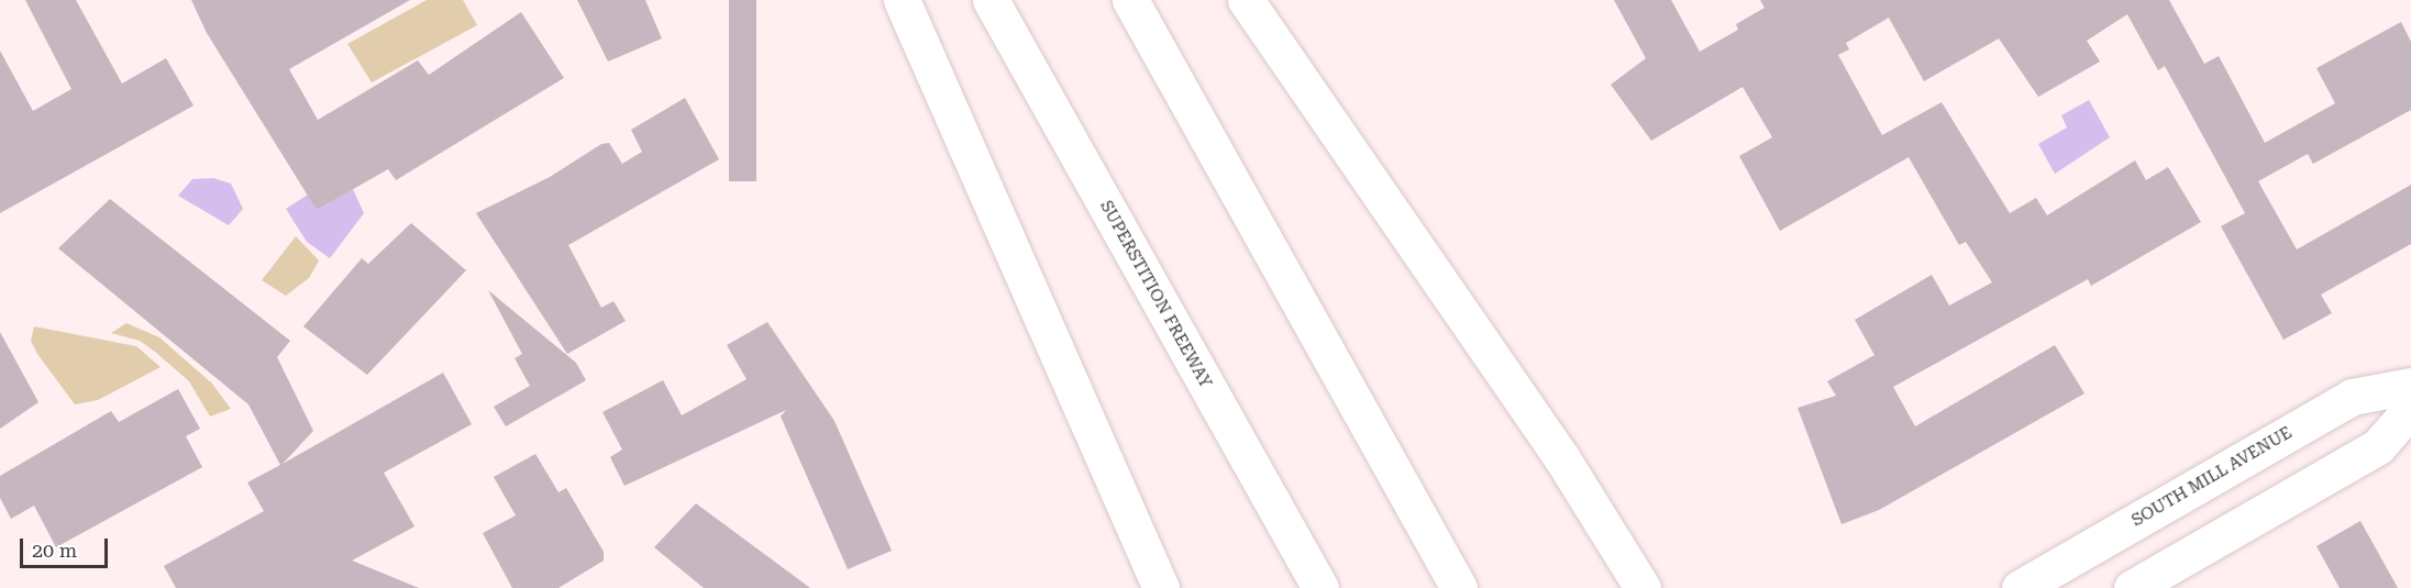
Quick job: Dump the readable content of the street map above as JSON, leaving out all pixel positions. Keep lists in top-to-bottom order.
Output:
{
  "streets": {
    "main road": ["SUPERSTITION FREEWAY", "SOUTH MILL AVENUE"]
  },
  "scale_bar": "20 m"
}
